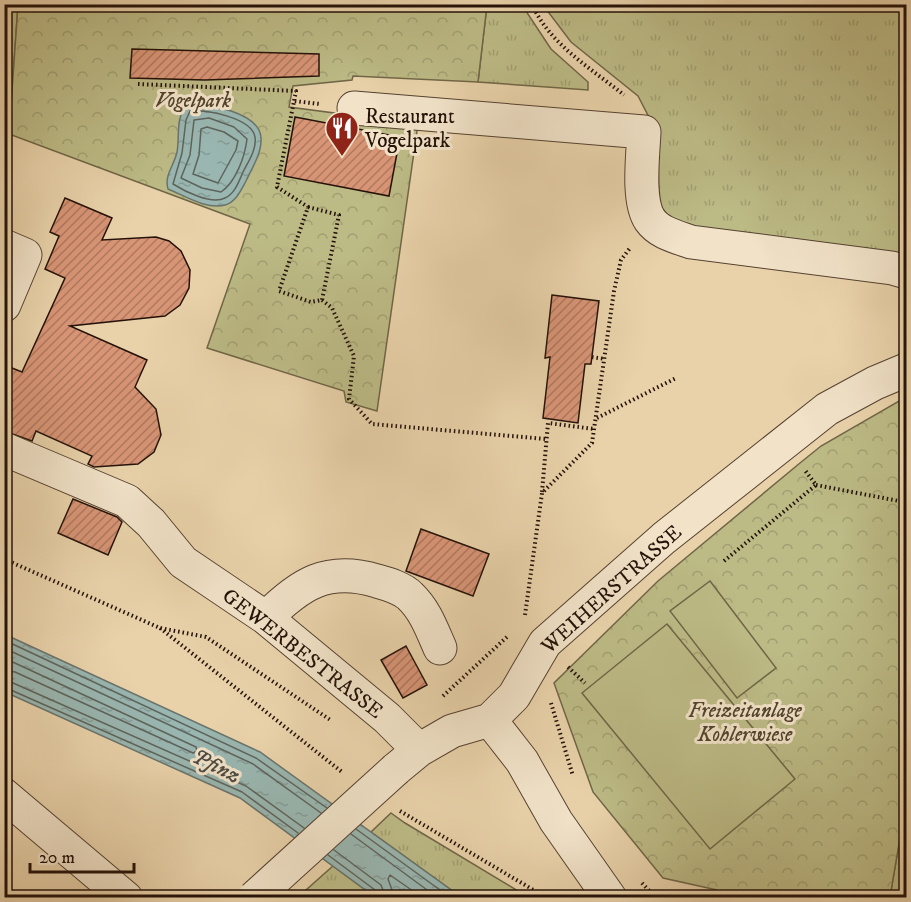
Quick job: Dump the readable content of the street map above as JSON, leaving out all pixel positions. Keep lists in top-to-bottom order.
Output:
{
  "streets": {
    "street": ["WEIHERSTRASSE", "GEWERBESTRASSE"]
  },
  "crossings": [
    ["WEIHERSTRASSE", "GEWERBESTRASSE"]
  ],
  "water": ["Pfinz"],
  "parks": ["Vogelpark", "Freizeitanlage Kohlerwiese"],
  "places": {
    "restaurant": ["Restaurant Vogelpark"]
  },
  "scale_bar": "20 m"
}
